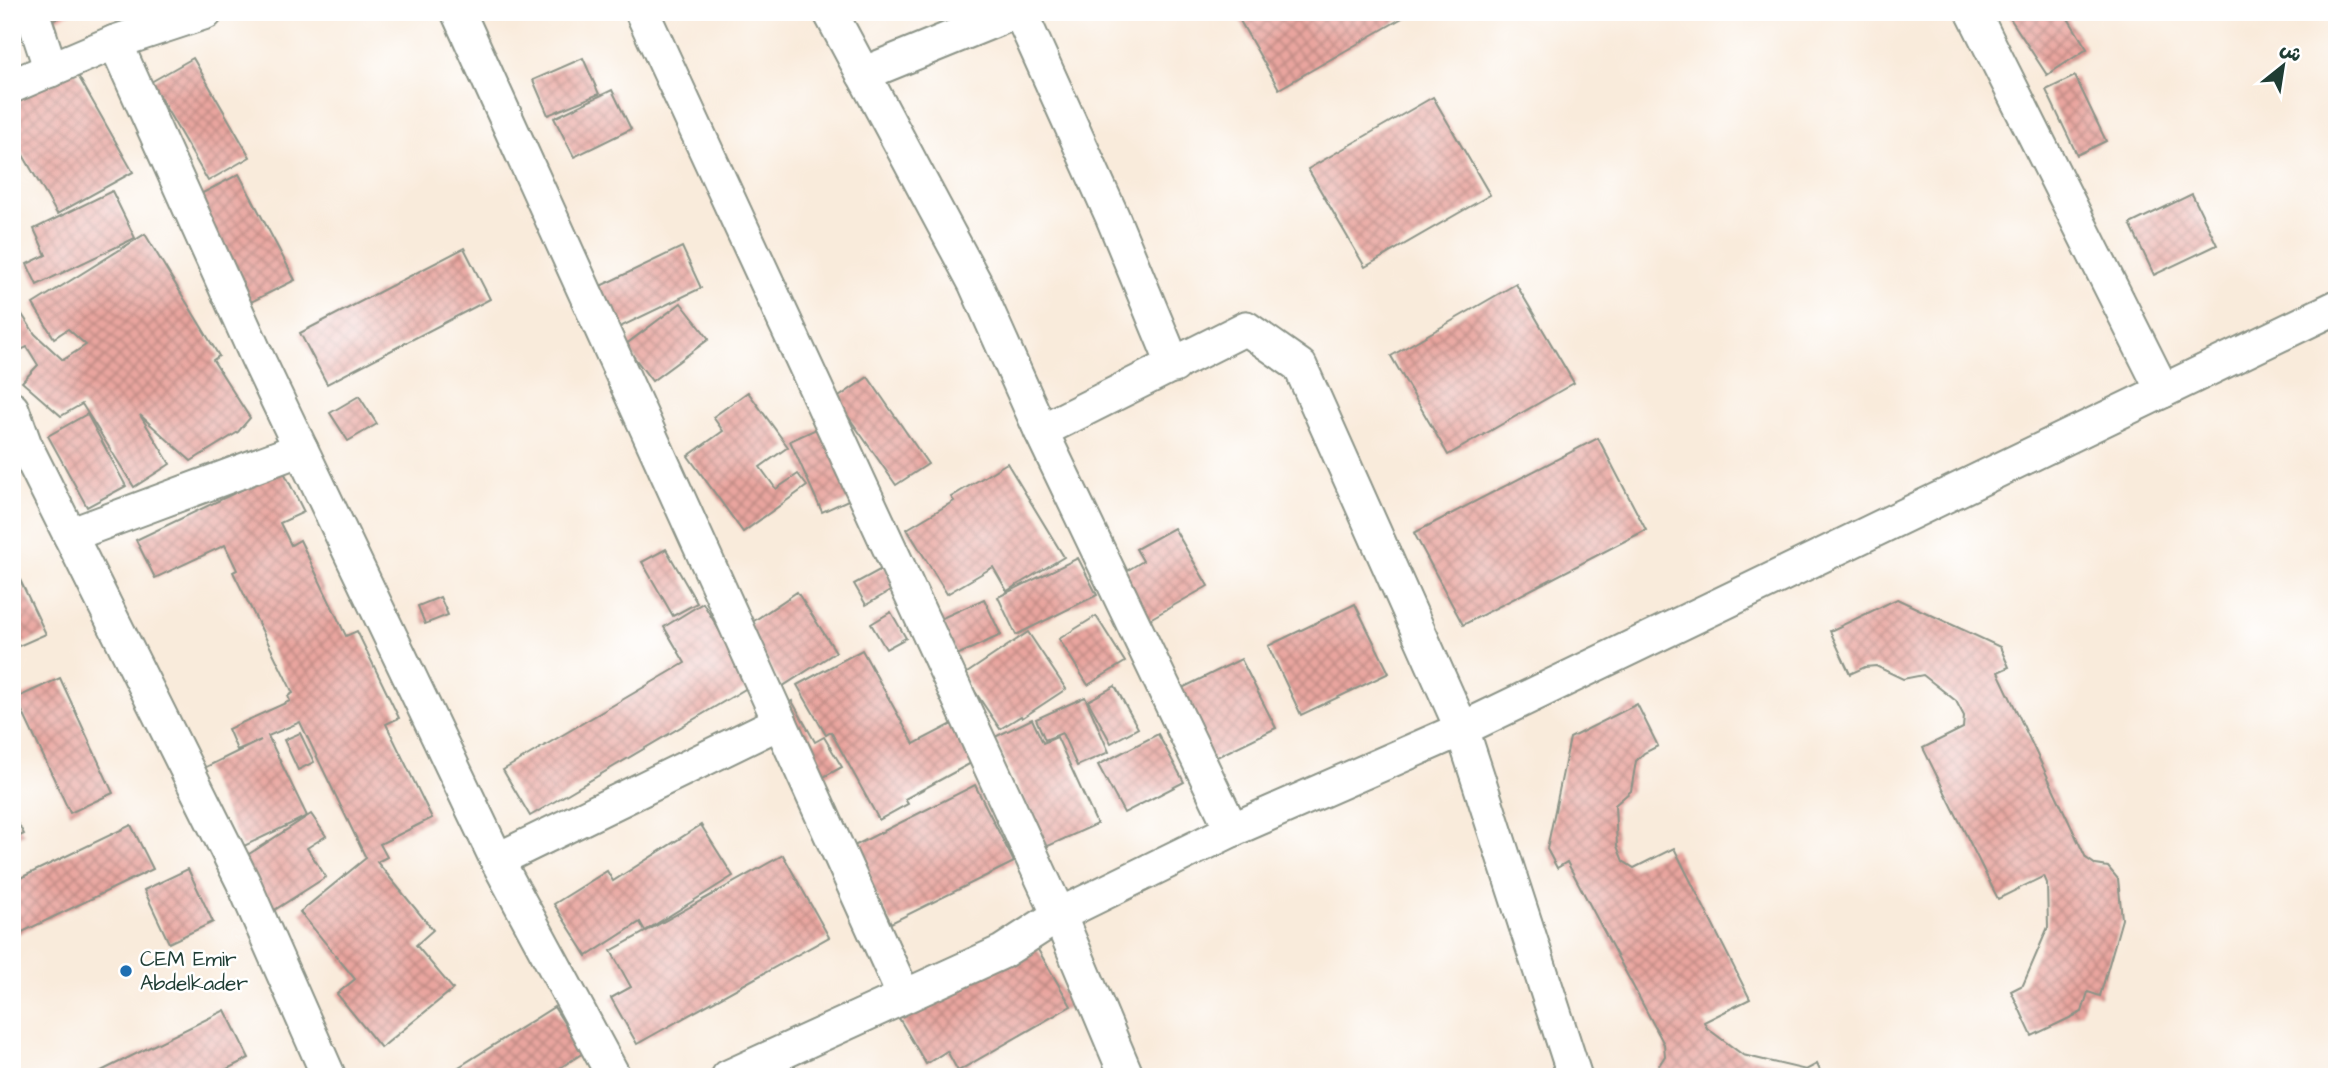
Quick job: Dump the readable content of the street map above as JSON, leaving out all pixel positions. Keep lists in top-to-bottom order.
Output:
{
  "places": ["CEM Emir Abdelkader"],
  "north": "top right"
}
